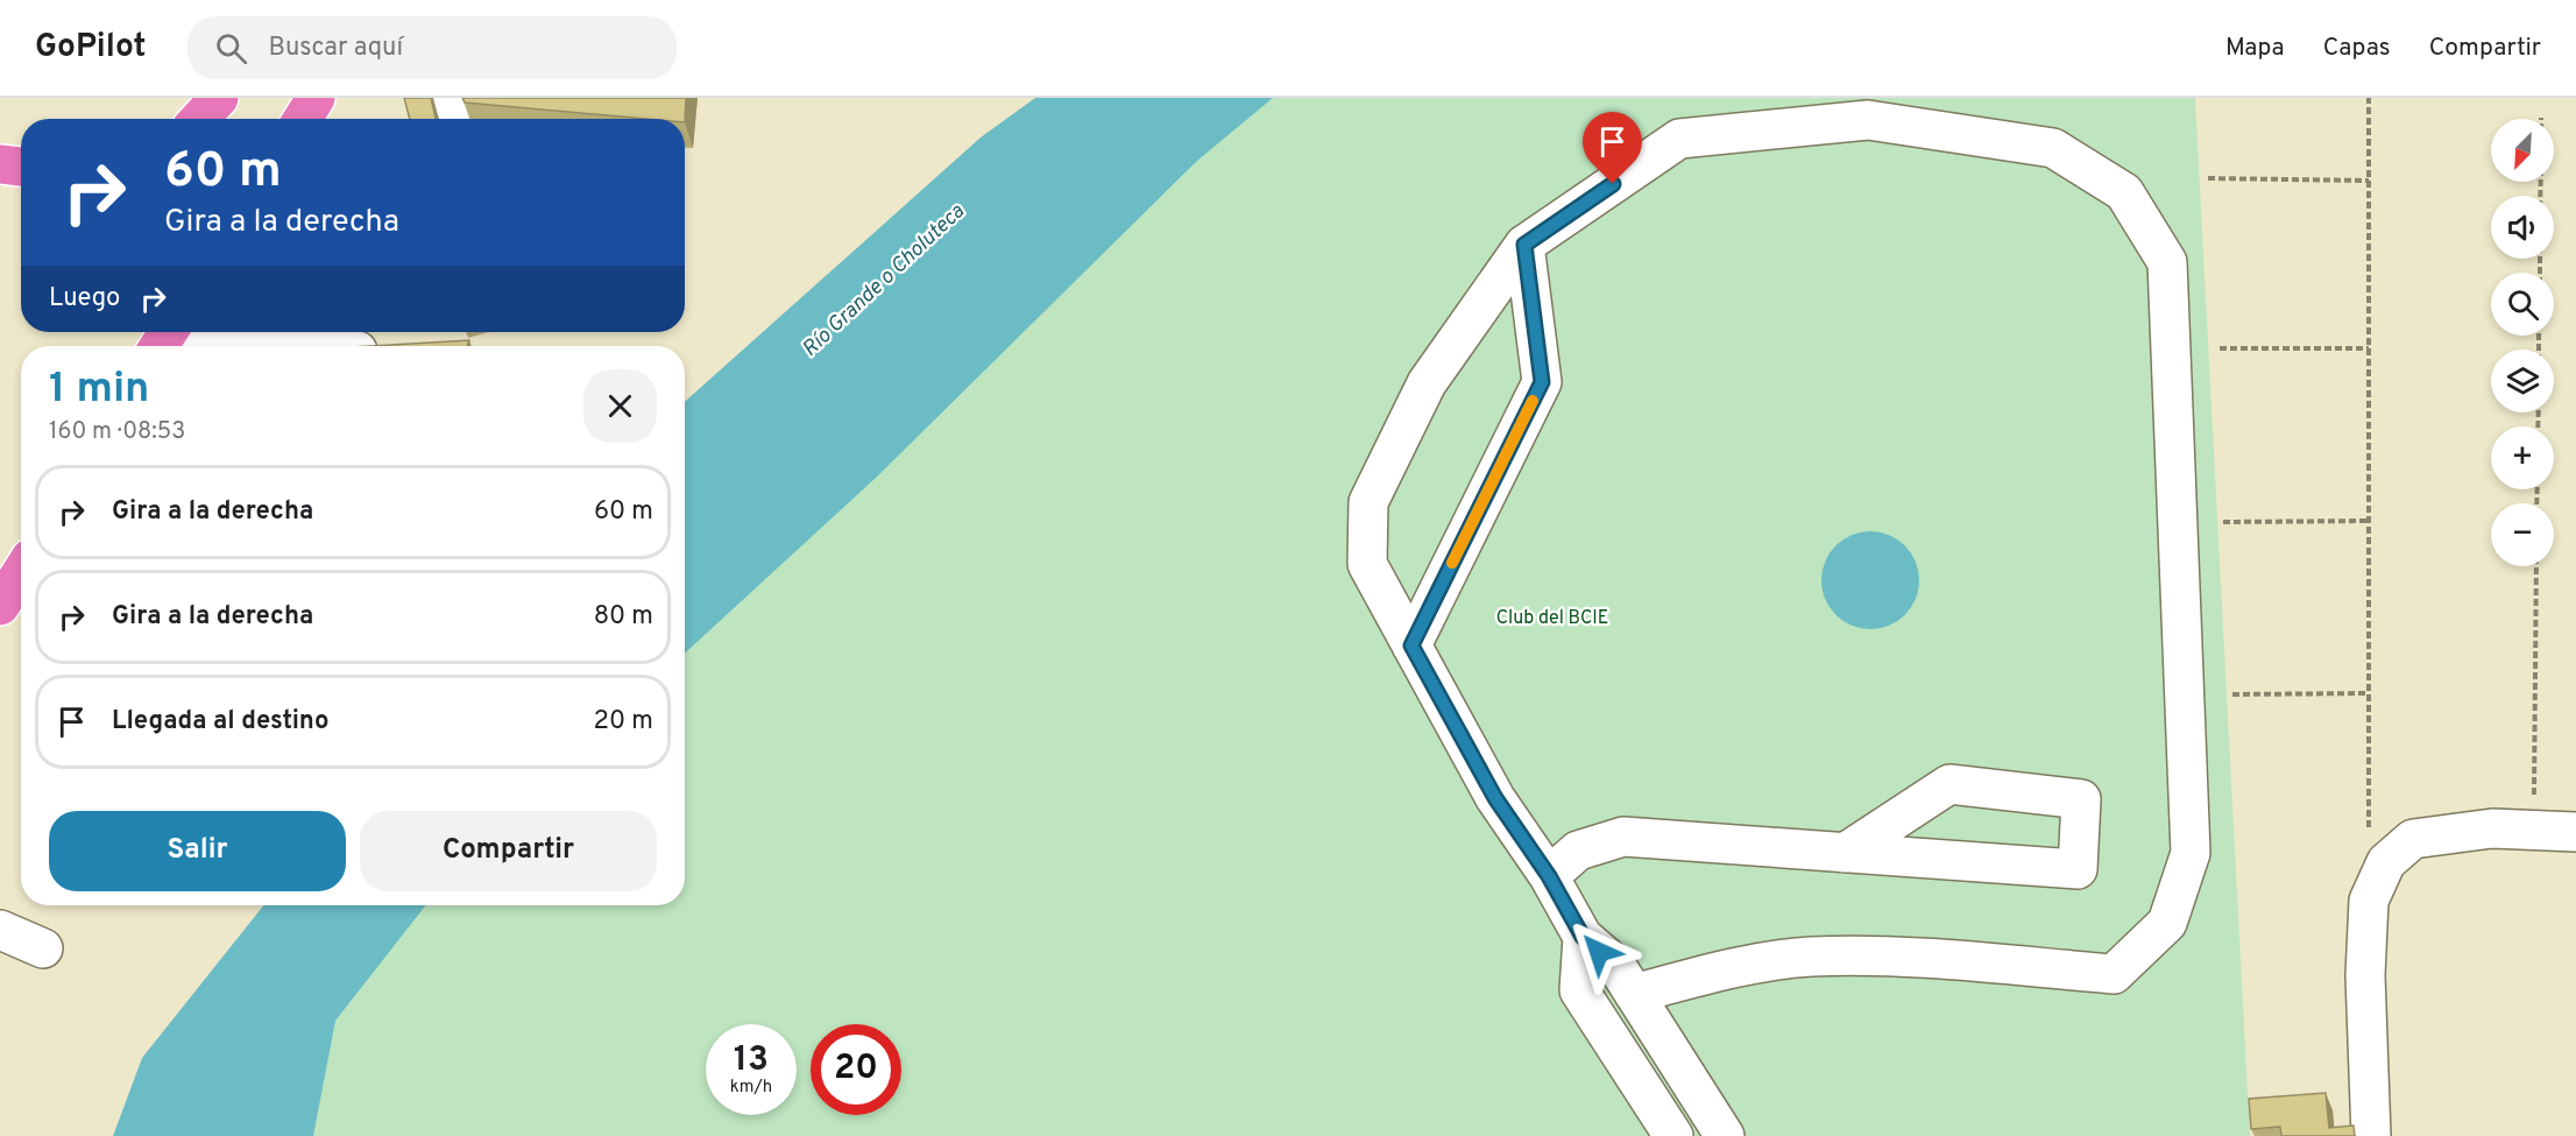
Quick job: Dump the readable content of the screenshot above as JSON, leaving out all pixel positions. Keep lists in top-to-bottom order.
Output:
{
  "water": ["Río Grande o Choluteca"],
  "parks": ["Club del BCIE"],
  "north": "bottom left",
  "page": {
    "header": "GoPilot",
    "search": "Buscar aquí",
    "nav": ["Mapa", "Capas", "Compartir"],
    "map_buttons": ["+", "−"],
    "turn": ["60 m", "Gira a la derecha"],
    "then": "Luego",
    "heading": ["1 min", "160 m · 08:53"],
    "list": [
      {
        "name": "Gira a la derecha",
        "value": "60 m"
      },
      {
        "name": "Gira a la derecha",
        "value": "80 m"
      },
      {
        "name": "Llegada al destino",
        "value": "20 m"
      }
    ],
    "buttons": ["Salir", "Compartir"],
    "speed": "13 km/h",
    "limit": "20"
  }
}
